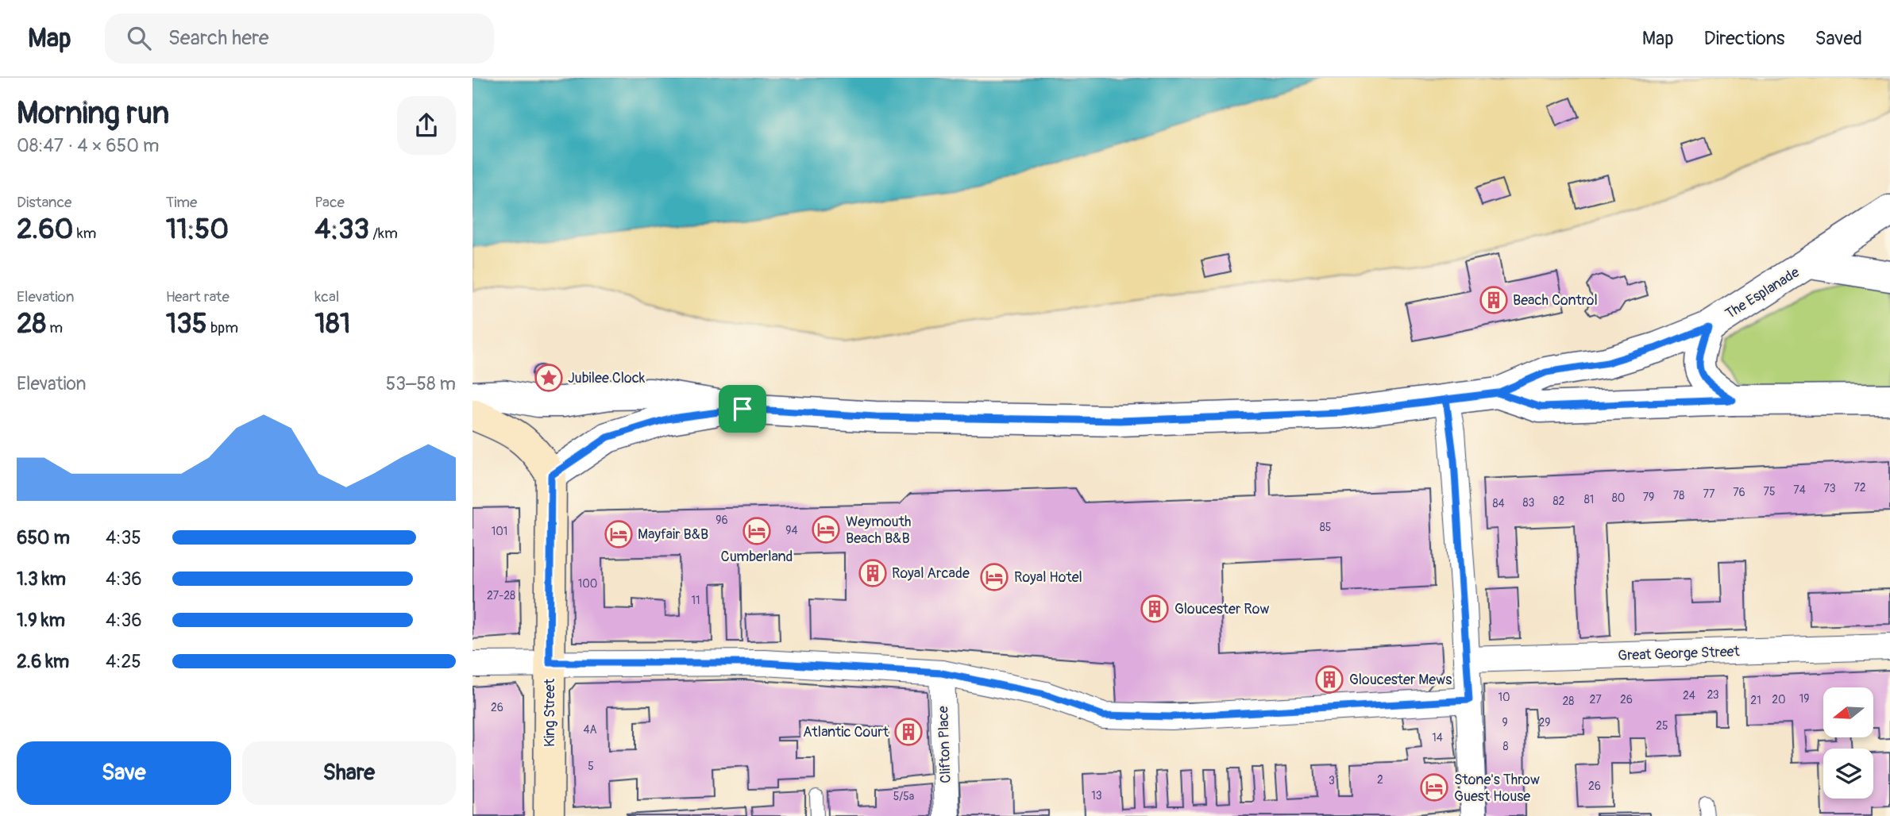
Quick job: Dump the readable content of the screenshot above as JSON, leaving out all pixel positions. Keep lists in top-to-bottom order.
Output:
{
  "streets": {
    "main road": ["King Street"],
    "street": ["The Esplanade", "Great George Street", "Clifton Place"]
  },
  "crossings": [
    ["The Esplanade", "King Street"]
  ],
  "places": {
    "building": [
      "Beach Control",
      "Royal Arcade",
      "Gloucester Row",
      "Gloucester Mews",
      "Atlantic Court"
    ],
    "place": ["Jubilee Clock"],
    "hotel": [
      "Weymouth Beach B&B",
      "Cumberland",
      "Mayfair B&B",
      "Royal Hotel",
      "Stone's Throw Guest House"
    ]
  },
  "house_numbers": [
    "72",
    "73",
    "74",
    "75",
    "76",
    "77",
    "78",
    "79",
    "80",
    "81",
    "82",
    "83",
    "84",
    "96",
    "85",
    "94",
    "101",
    "100",
    "27-28",
    "11",
    "23",
    "24",
    "10",
    "19",
    "27",
    "26",
    "20",
    "21",
    "28",
    "26",
    "9",
    "29",
    "25",
    "4A",
    "14",
    "8",
    "5",
    "2",
    "3",
    "26",
    "13",
    "5/5a"
  ],
  "north": "left",
  "page": {
    "header": "Map",
    "search": "Search here",
    "nav": ["Map", "Directions", "Saved"],
    "heading": ["Morning run", "08:47 · 4 × 650 m"],
    "stats": [
      ["Distance", "2.60 km"],
      ["Time", "11:50"],
      ["Pace", "4:33 /km"],
      ["Elevation", "28 m"],
      ["Heart rate", "135 bpm"],
      ["kcal", "181"]
    ],
    "chart": ["Elevation", "53–58 m"],
    "list": [
      {
        "name": "650 m",
        "note": "4:35"
      },
      {
        "name": "1.3 km",
        "note": "4:36"
      },
      {
        "name": "1.9 km",
        "note": "4:36"
      },
      {
        "name": "2.6 km",
        "note": "4:25"
      }
    ],
    "buttons": ["Save", "Share"]
  }
}
